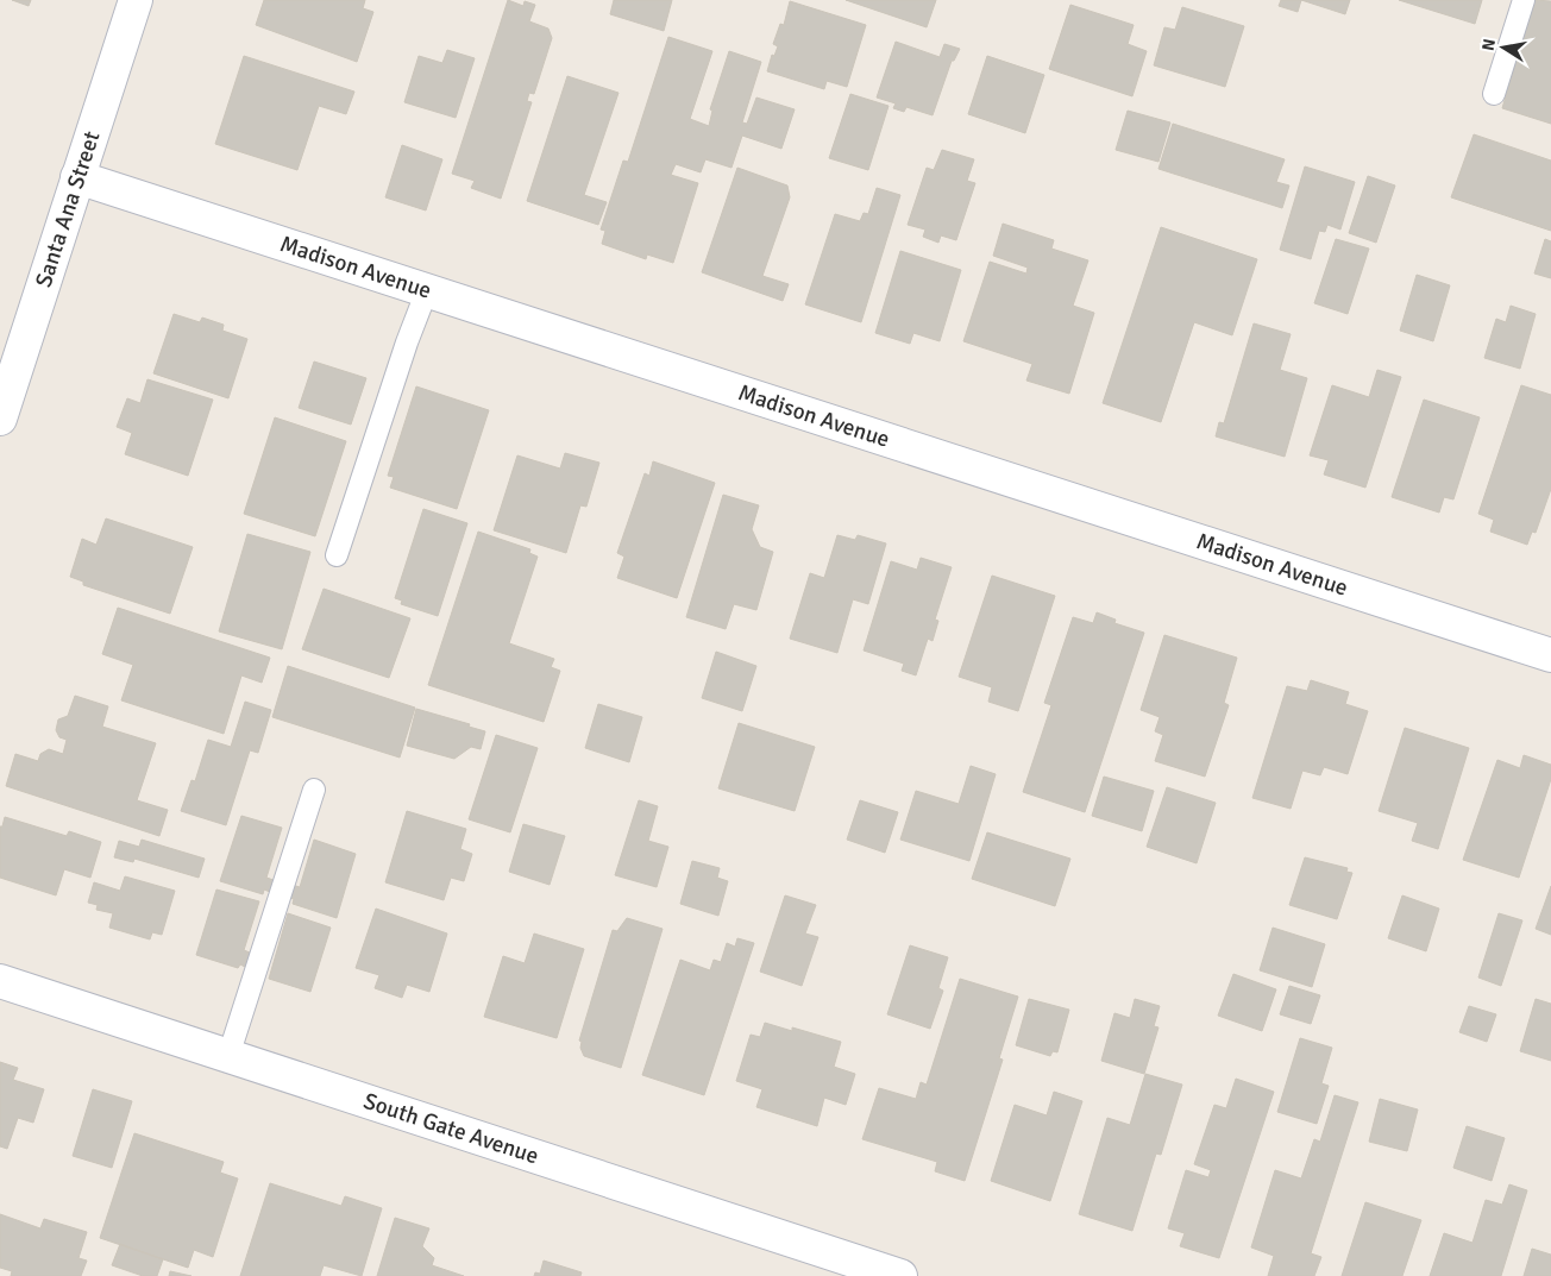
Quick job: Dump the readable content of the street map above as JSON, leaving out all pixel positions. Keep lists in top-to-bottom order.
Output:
{
  "streets": {
    "street": ["Santa Ana Street", "Madison Avenue", "South Gate Avenue"]
  },
  "crossings": [
    ["Santa Ana Street", "Madison Avenue"]
  ],
  "north": "left"
}
